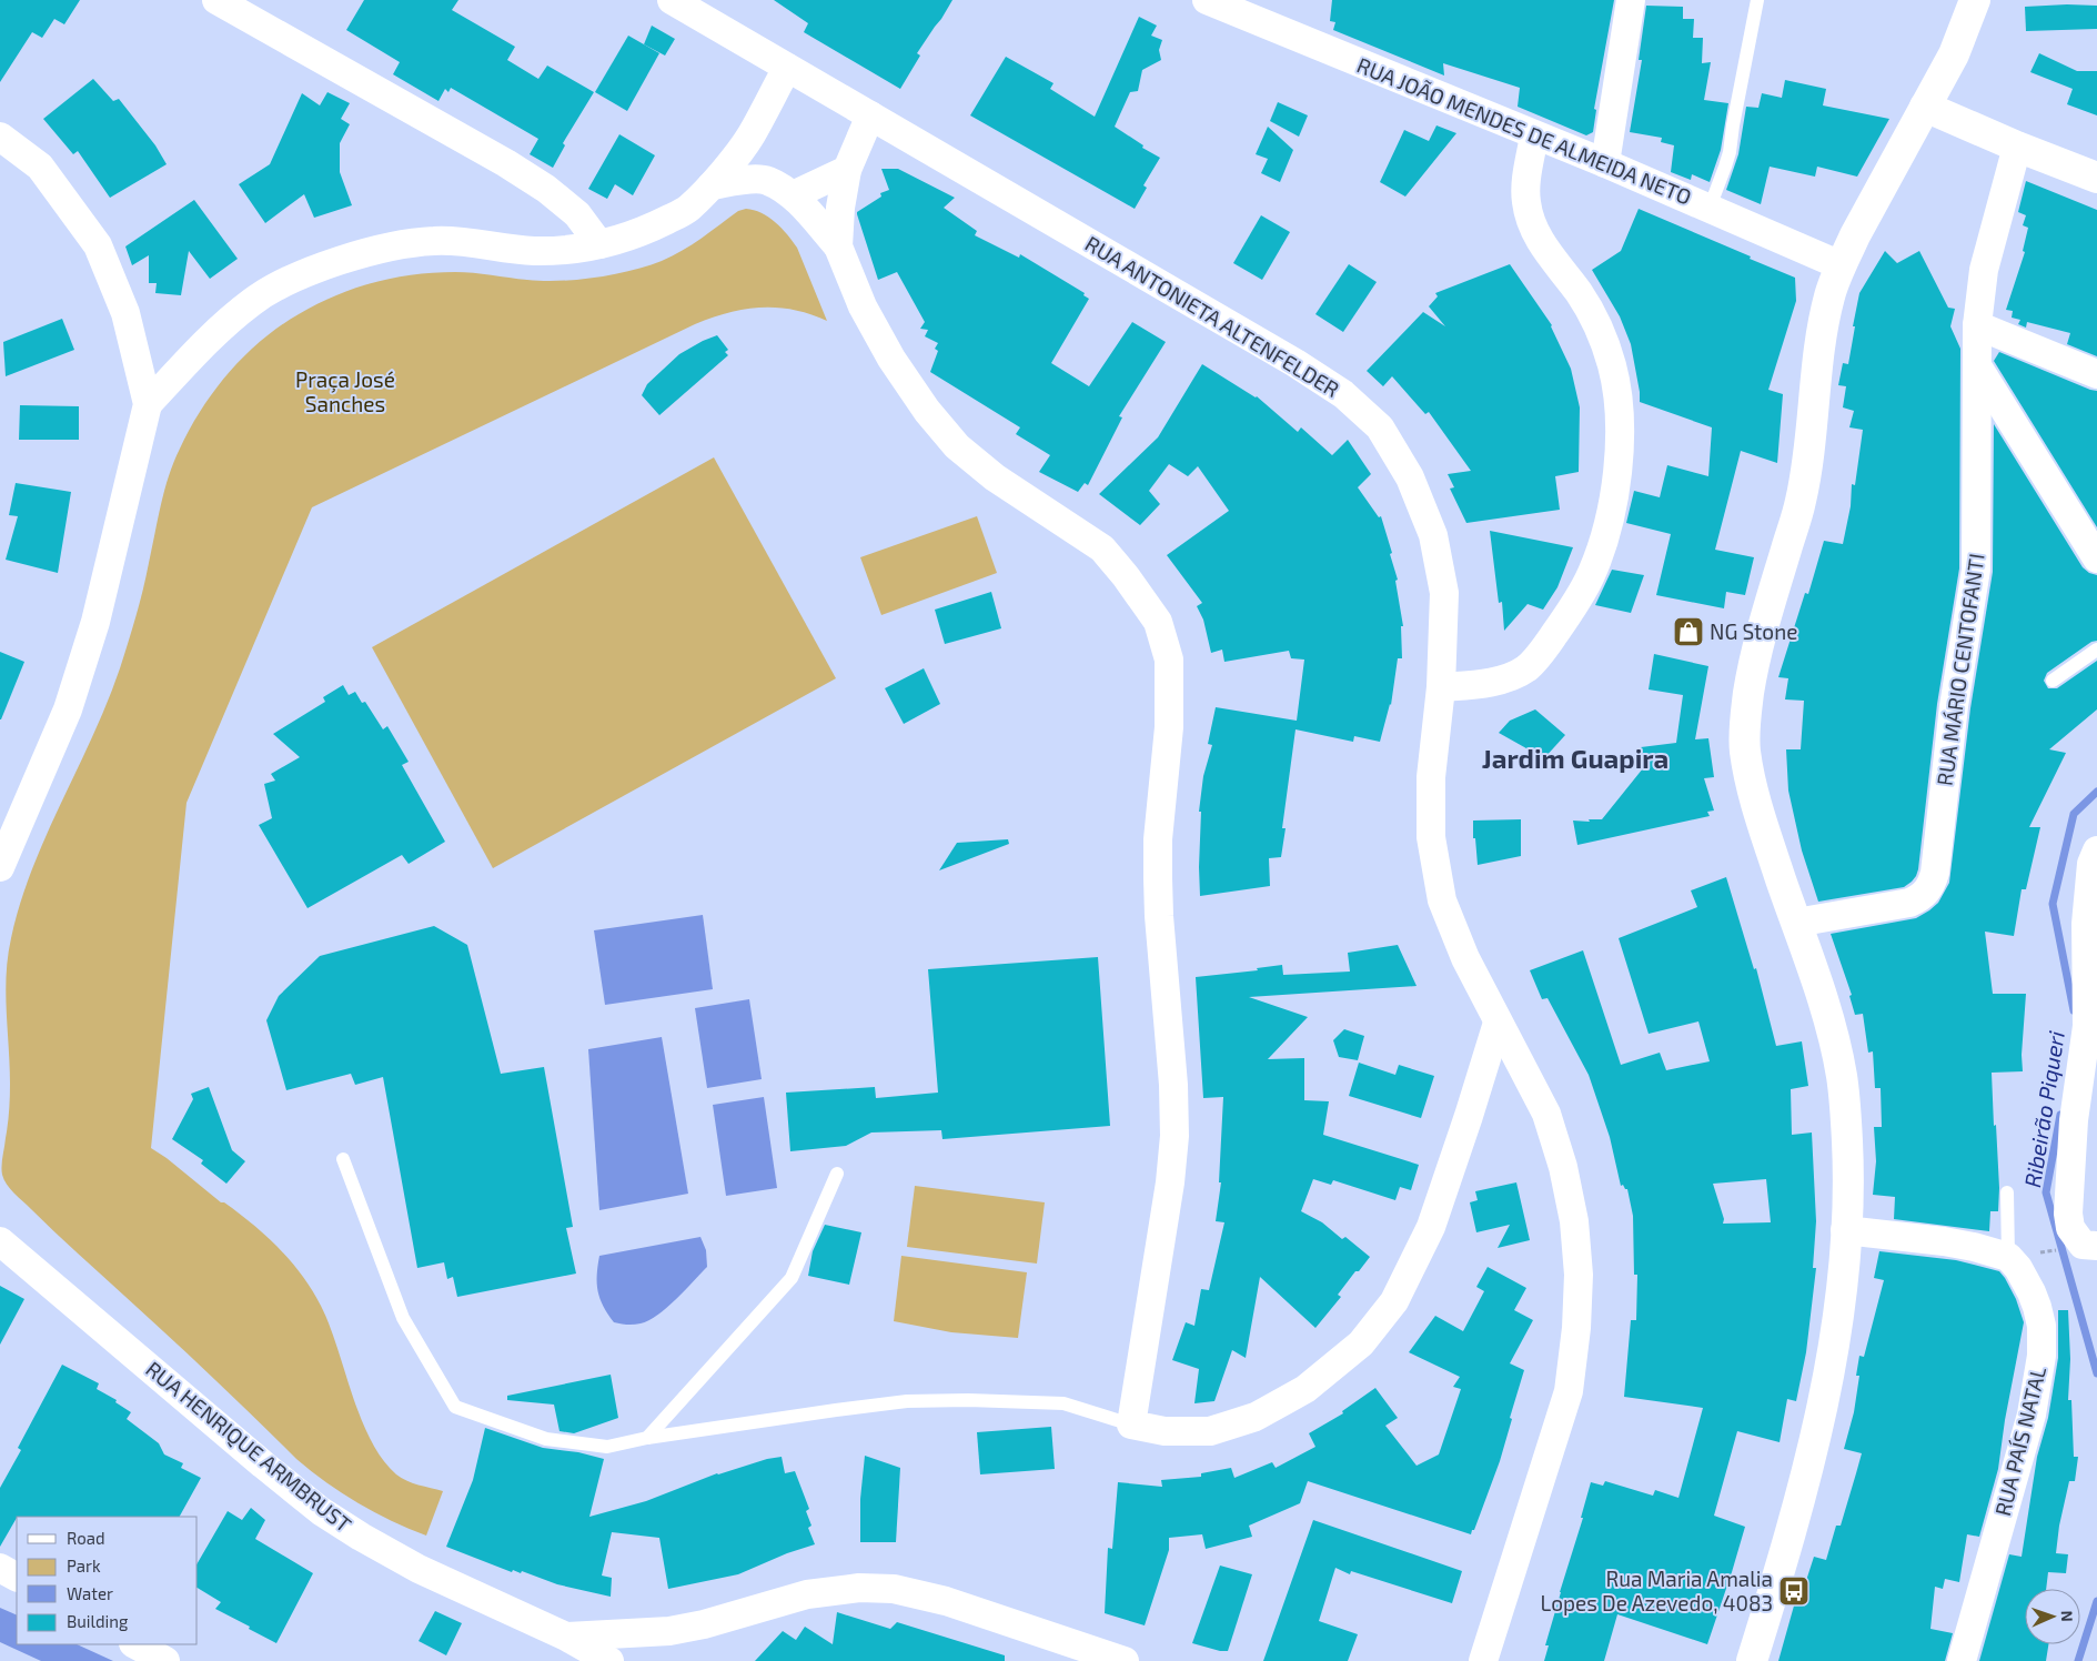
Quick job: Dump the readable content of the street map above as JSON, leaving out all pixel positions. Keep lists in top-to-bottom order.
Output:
{
  "streets": {
    "street": [
      "RUA JOÃO MENDES DE ALMEIDA NETO",
      "RUA ANTONIETA ALTENFELDER",
      "RUA MÁRIO CENTOFANTI",
      "RUA PAÍS NATAL",
      "RUA HENRIQUE ARMBRUST"
    ]
  },
  "districts": ["Jardim Guapira"],
  "water": ["Ribeirão Piqueri"],
  "parks": ["Praça José Sanches"],
  "places": {
    "shop": ["NG Stone"],
    "bus stop": ["Rua Maria Amalia Lopes De Azevedo, 4083"]
  },
  "legend": [
    "Road",
    "Park",
    "Water",
    "Building"
  ],
  "north": "right"
}
